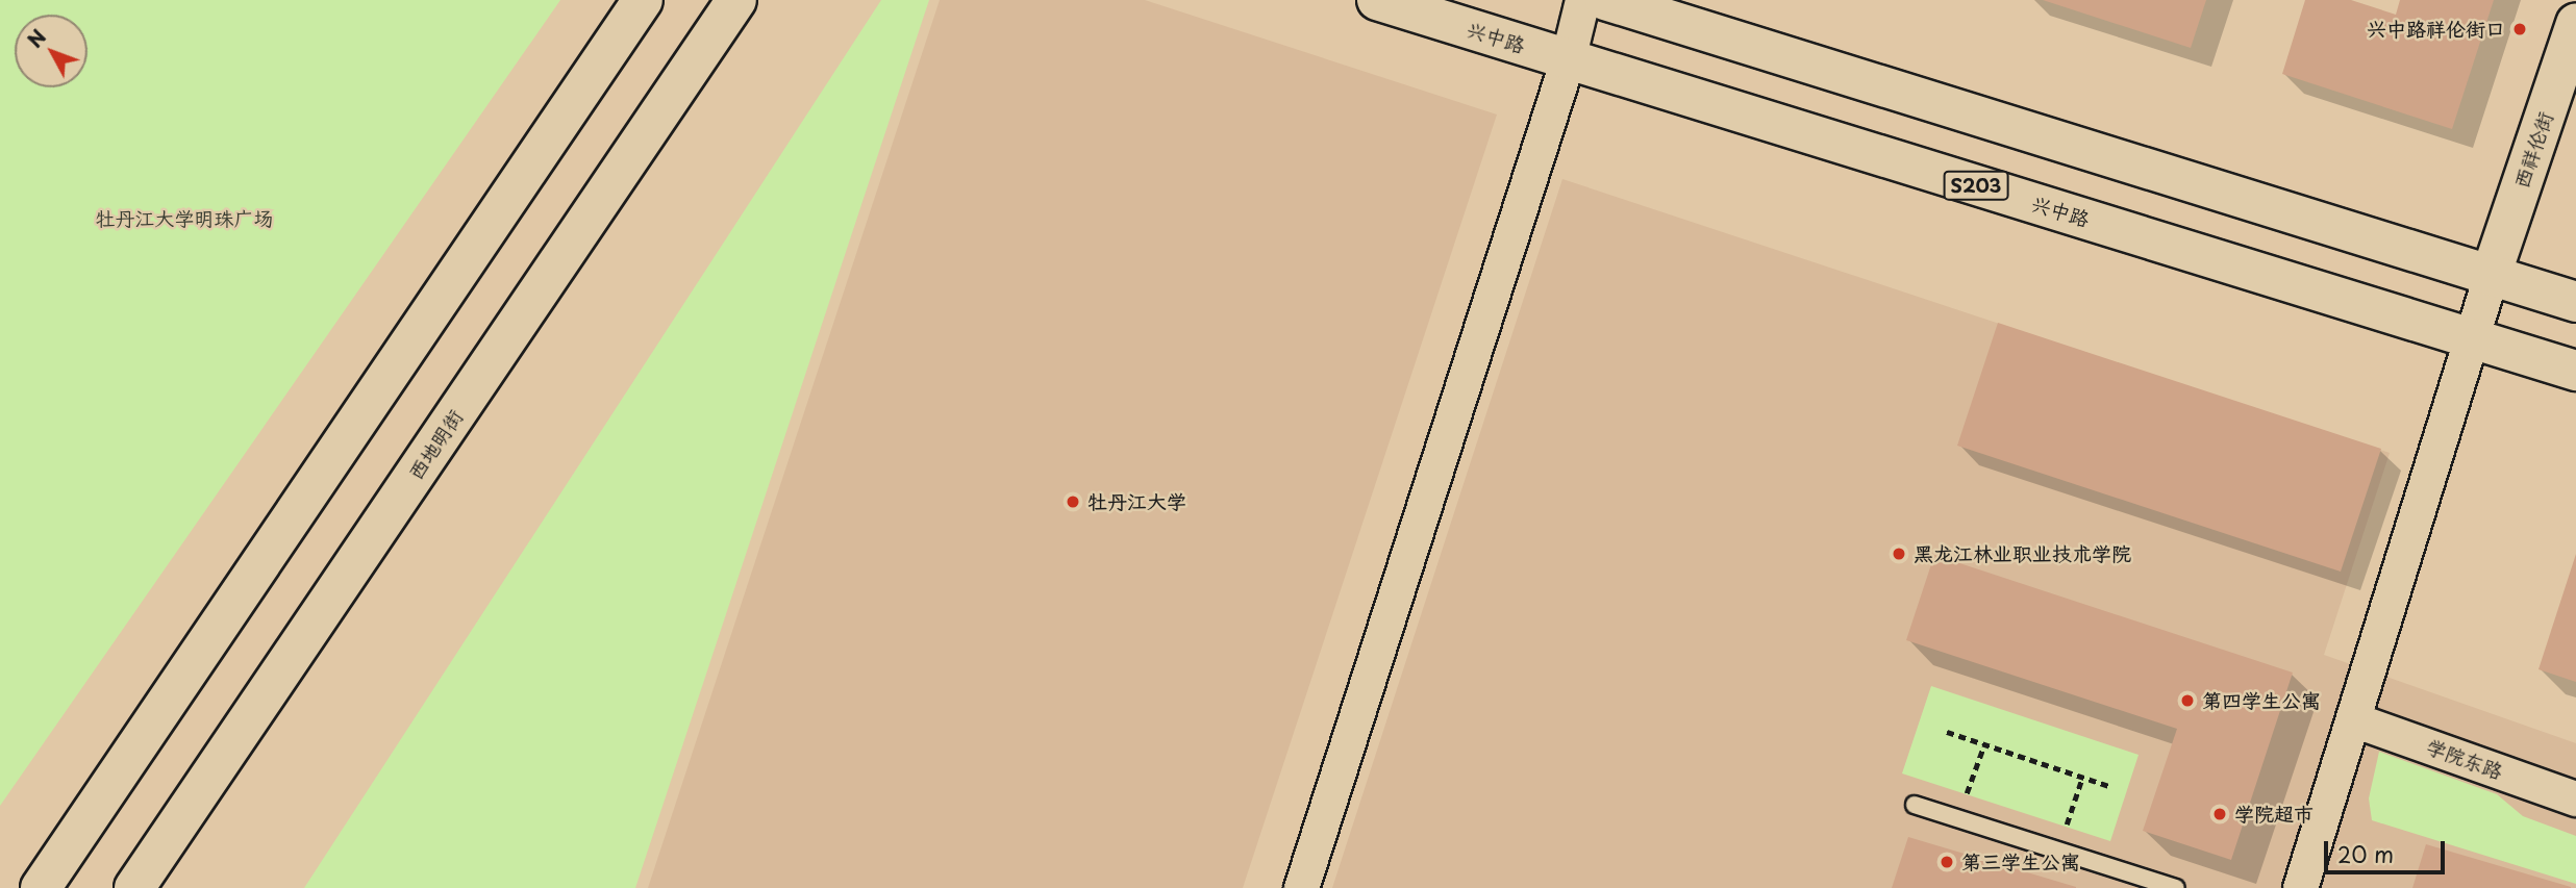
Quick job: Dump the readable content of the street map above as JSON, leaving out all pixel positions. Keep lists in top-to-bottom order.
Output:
{
  "streets": {
    "main road": [
      "兴中路",
      "西祥伦街",
      "S203",
      "西地明街"
    ],
    "street": ["学院东路"]
  },
  "parks": ["牡丹江大学明珠广场"],
  "places": [
    "兴中路祥伦街口",
    "牡丹江大学",
    "黑龙江林业职业技术学院",
    "第四学生公寓",
    "学院超市",
    "第三学生公寓"
  ],
  "scale_bar": "20 m",
  "north": "top left"
}
